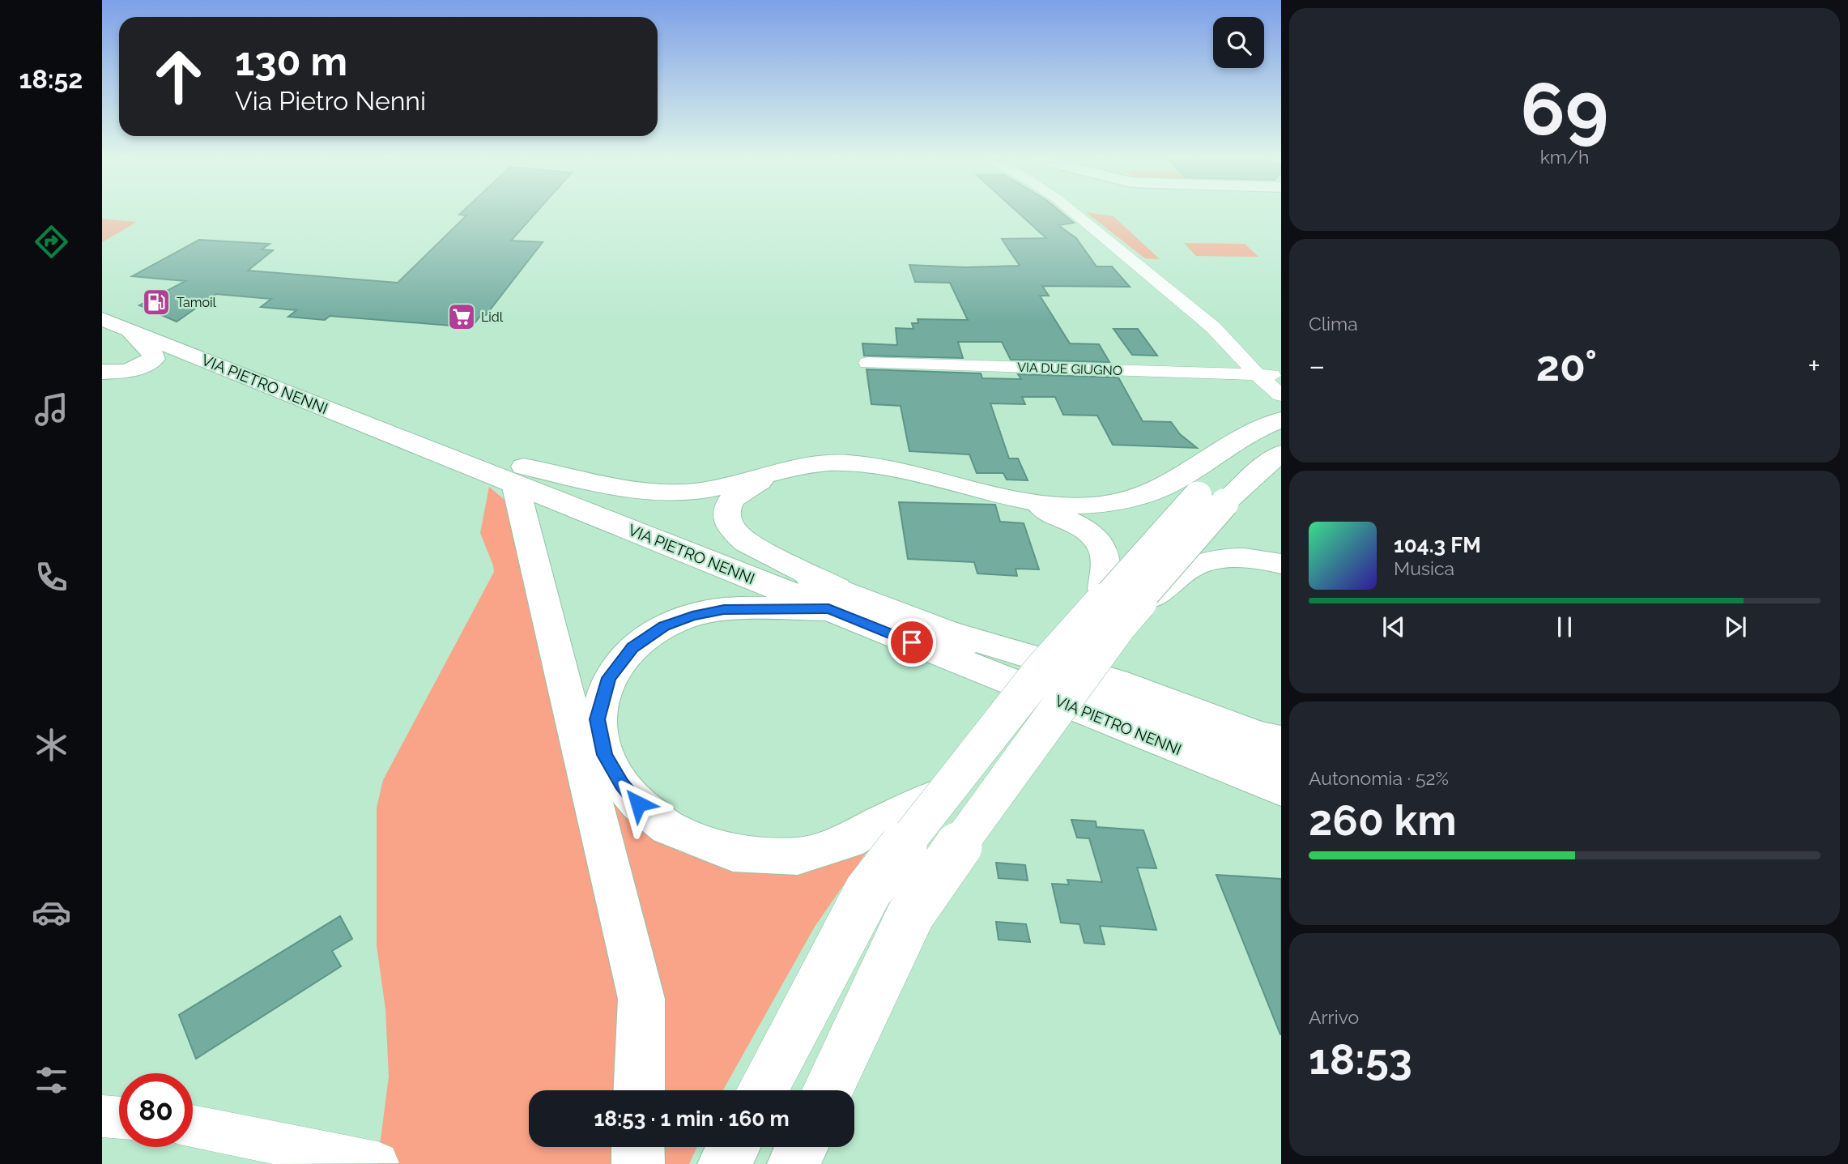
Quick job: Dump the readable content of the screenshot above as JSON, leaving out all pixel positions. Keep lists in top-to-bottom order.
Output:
{
  "streets": {
    "main road": ["VIA PIETRO NENNI"],
    "street": ["VIA DUE GIUGNO"]
  },
  "places": {
    "fuel station": ["Tamoil"],
    "supermarket": ["Lidl"]
  },
  "page": {
    "tabs": "18:52",
    "tile": [
      ["69", "km/h"],
      "Clima",
      ["Autonomia · 52%", "260 km"],
      ["Arrivo", "18:53"]
    ],
    "turn": ["130 m", "Via Pietro Nenni"],
    "heat": ["−", "20°", "+"],
    "song": ["104.3 FM", "Musica"],
    "limit": "80",
    "trip": "18:53 · 1 min · 160 m"
  }
}
